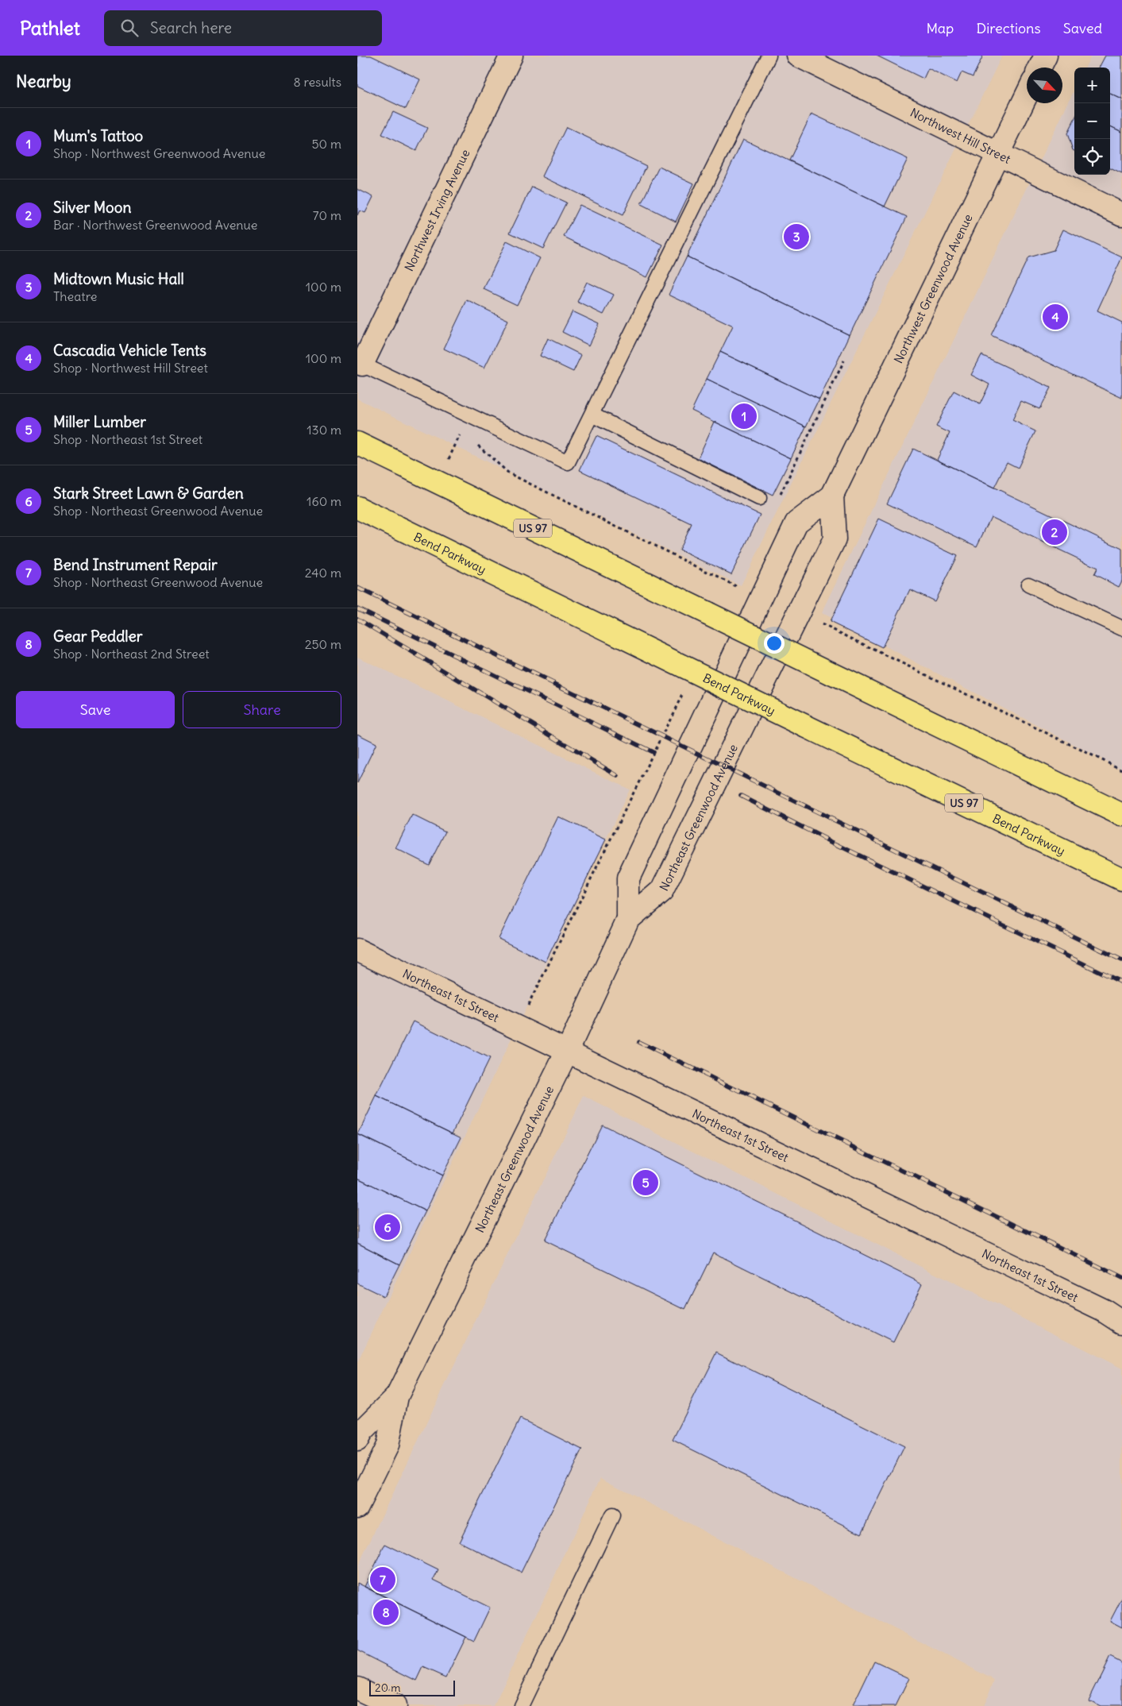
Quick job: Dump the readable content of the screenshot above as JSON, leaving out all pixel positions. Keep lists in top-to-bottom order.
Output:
{
  "streets": {
    "highway": ["US 97", "Bend Parkway"],
    "main road": [
      "Northwest Hill Street",
      "Northwest Irving Avenue",
      "Northwest Greenwood Avenue",
      "Northeast Greenwood Avenue",
      "Northeast 1st Street"
    ]
  },
  "crossings": [
    ["Northwest Hill Street", "Northwest Greenwood Avenue"],
    ["Northwest Greenwood Avenue", "Northeast Greenwood Avenue"],
    ["Northeast Greenwood Avenue", "Northeast 1st Street"]
  ],
  "scale_bar": "20 m",
  "north": "bottom right",
  "page": {
    "header": "Pathlet",
    "search": "Search here",
    "nav": ["Map", "Directions", "Saved"],
    "heading": ["Nearby", "8 results"],
    "map_buttons": ["+", "−"],
    "list": [
      {
        "mark": "1",
        "name": "Mum's Tattoo",
        "note": "Shop · Northwest Greenwood Avenue",
        "value": "50 m"
      },
      {
        "mark": "2",
        "name": "Silver Moon",
        "note": "Bar · Northwest Greenwood Avenue",
        "value": "70 m"
      },
      {
        "mark": "3",
        "name": "Midtown Music Hall",
        "note": "Theatre",
        "value": "100 m"
      },
      {
        "mark": "4",
        "name": "Cascadia Vehicle Tents",
        "note": "Shop · Northwest Hill Street",
        "value": "100 m"
      },
      {
        "mark": "5",
        "name": "Miller Lumber",
        "note": "Shop · Northeast 1st Street",
        "value": "130 m"
      },
      {
        "mark": "6",
        "name": "Stark Street Lawn & Garden",
        "note": "Shop · Northeast Greenwood Avenue",
        "value": "160 m"
      },
      {
        "mark": "7",
        "name": "Bend Instrument Repair",
        "note": "Shop · Northeast Greenwood Avenue",
        "value": "240 m"
      },
      {
        "mark": "8",
        "name": "Gear Peddler",
        "note": "Shop · Northeast 2nd Street",
        "value": "250 m"
      }
    ],
    "pins": [
      "3",
      "4",
      "1",
      "2",
      "5",
      "6",
      "7",
      "8"
    ],
    "buttons": ["Save", "Share"],
    "scale": "20 m"
  }
}
